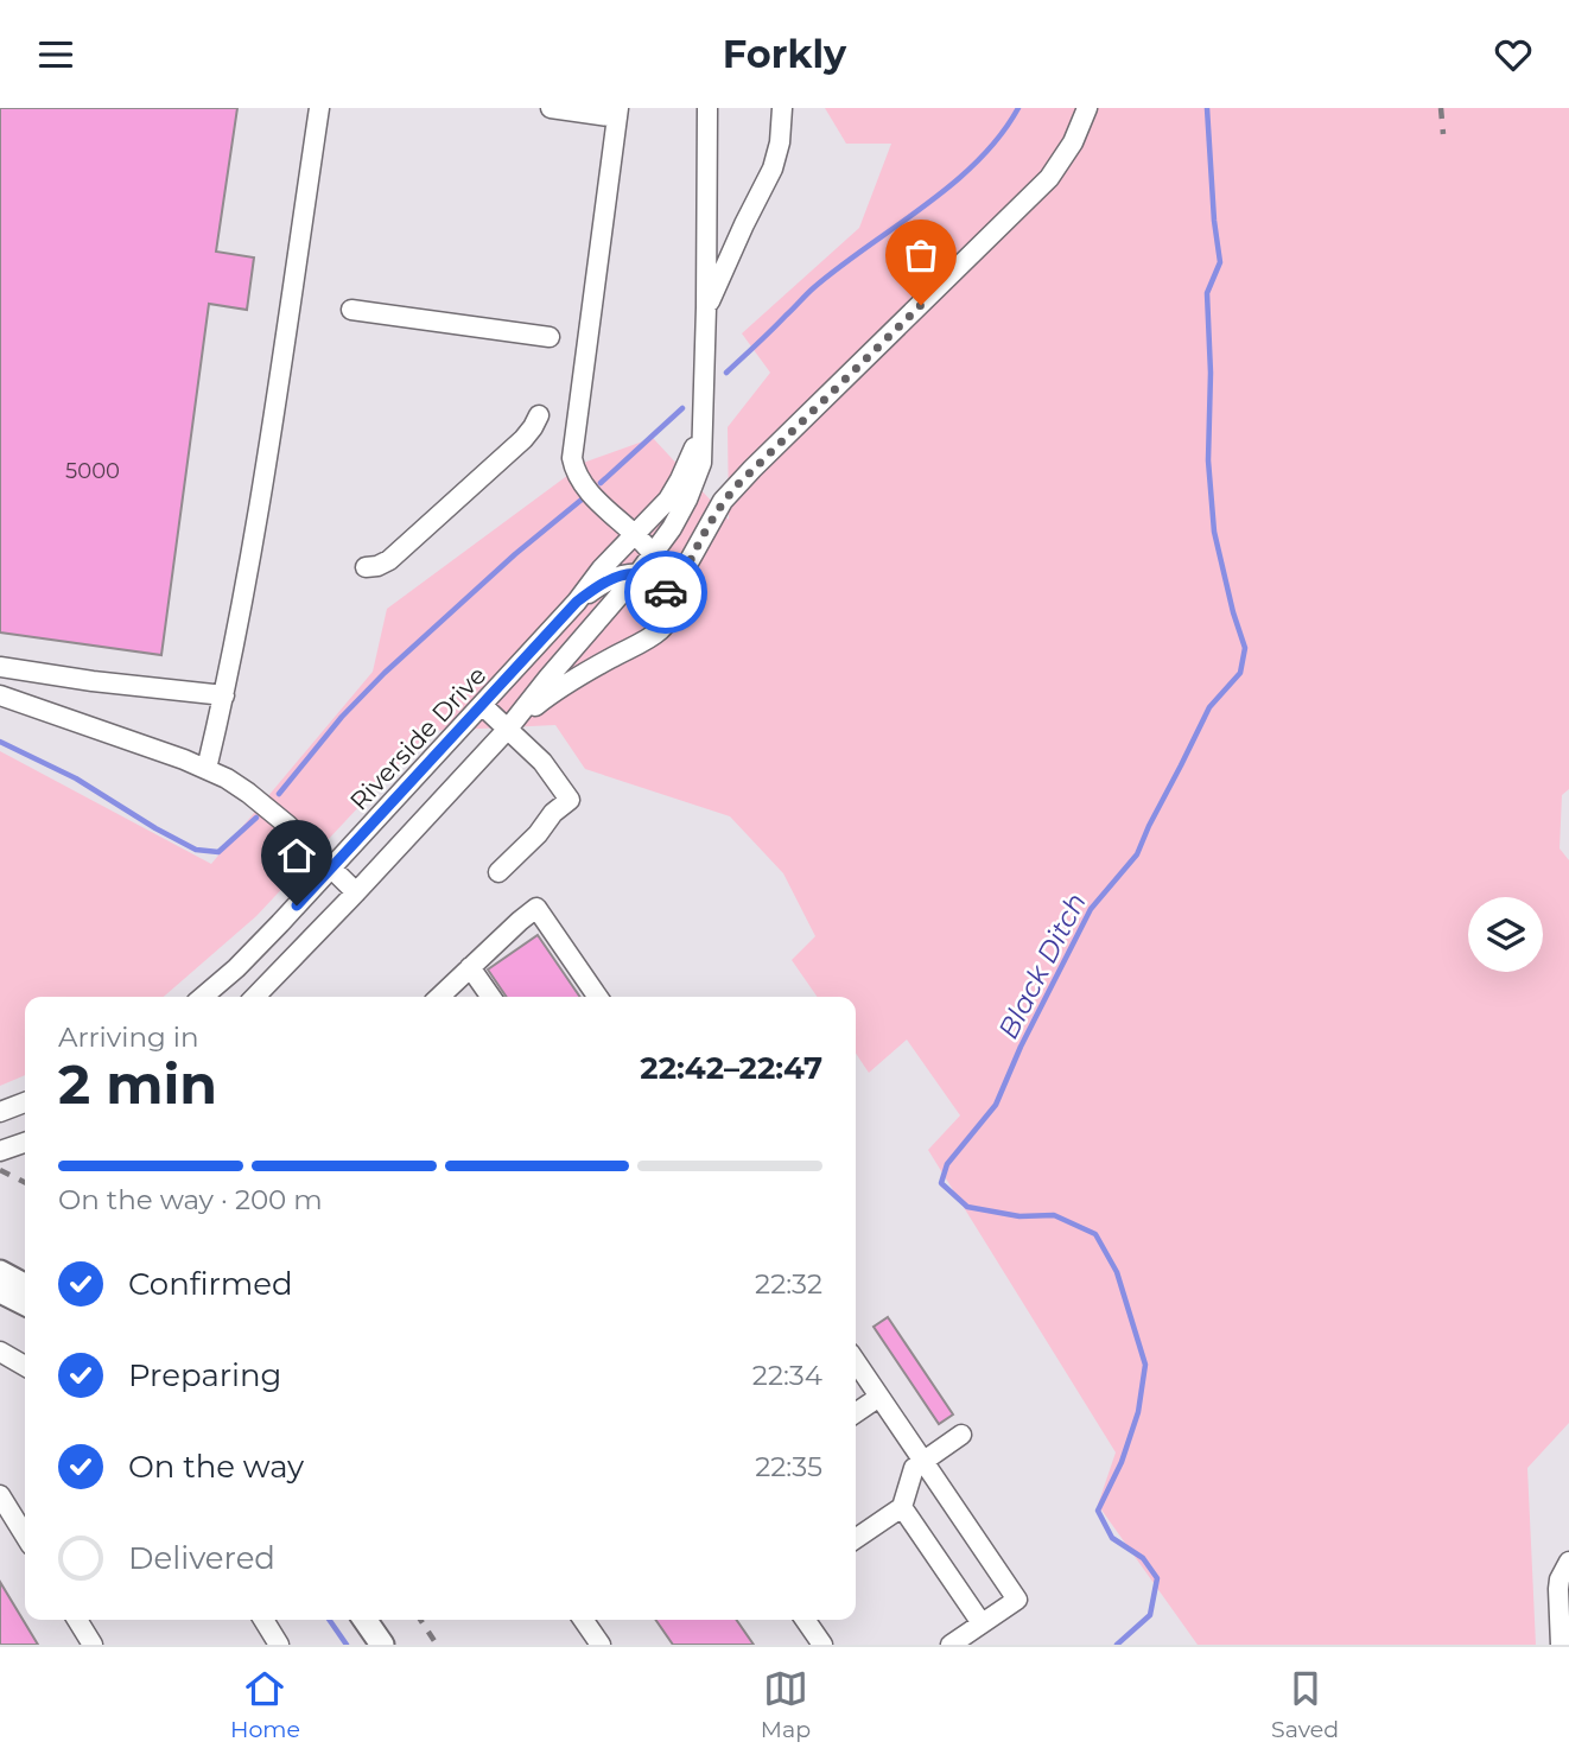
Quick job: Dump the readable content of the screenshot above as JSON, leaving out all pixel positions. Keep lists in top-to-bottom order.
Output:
{
  "streets": {
    "street": ["Riverside Drive"]
  },
  "water": ["Black Ditch"],
  "house_numbers": ["5000"],
  "page": {
    "header": "Forkly",
    "heading": ["2 min", "Arriving in", "22:42–22:47"],
    "bar": "On the way · 200 m",
    "list": [
      ["Confirmed", "22:32"],
      ["Preparing", "22:34"],
      ["On the way", "22:35"],
      "Delivered"
    ],
    "tabs": ["Home", "Map", "Saved"]
  }
}
